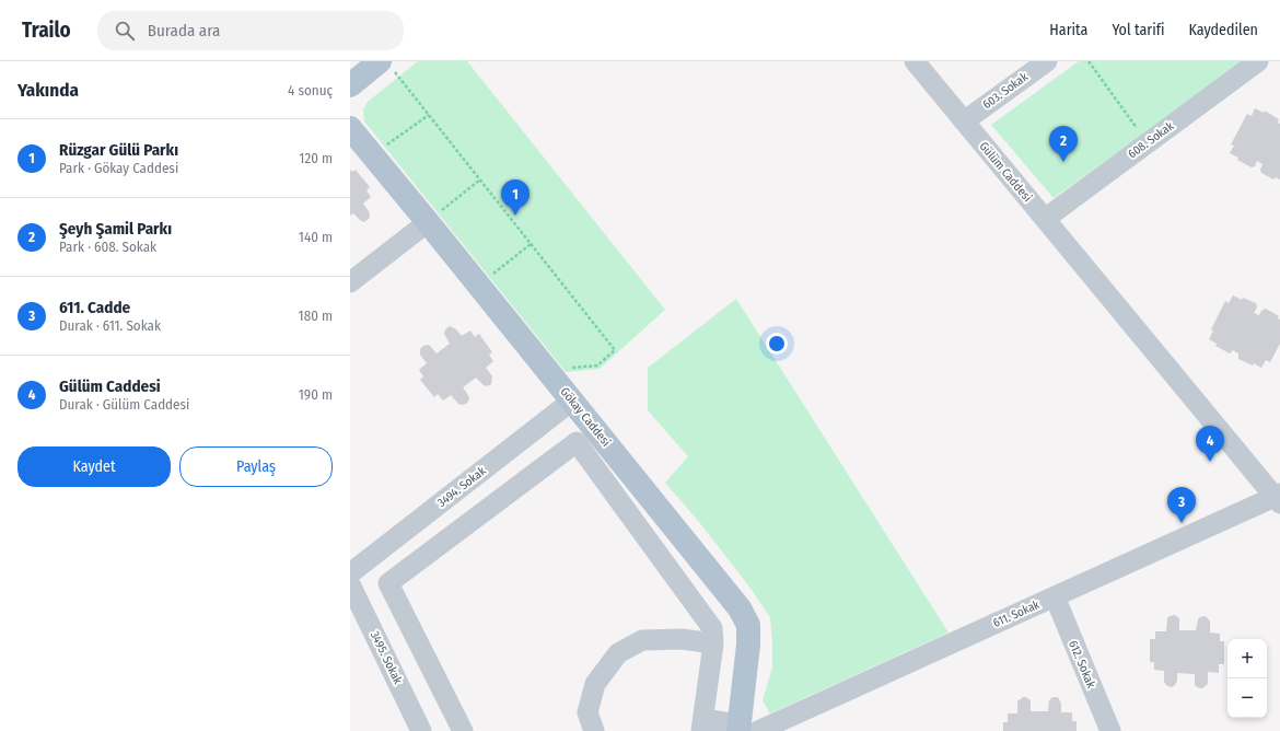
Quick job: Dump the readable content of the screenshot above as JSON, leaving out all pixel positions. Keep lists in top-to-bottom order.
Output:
{
  "streets": {
    "main road": ["Gökay Caddesi"],
    "street": [
      "603. Sokak",
      "608. Sokak",
      "Gülüm Caddesi",
      "3494. Sokak",
      "611. Sokak",
      "3495. Sokak",
      "612. Sokak"
    ]
  },
  "crossings": [
    ["603. Sokak", "Gülüm Caddesi"],
    ["608. Sokak", "Gülüm Caddesi"],
    ["Gülüm Caddesi", "611. Sokak"],
    ["Gökay Caddesi", "3494. Sokak"],
    ["Gökay Caddesi", "611. Sokak"],
    ["611. Sokak", "612. Sokak"]
  ],
  "page": {
    "header": "Trailo",
    "search": "Burada ara",
    "nav": ["Harita", "Yol tarifi", "Kaydedilen"],
    "heading": ["Yakında", "4 sonuç"],
    "list": [
      {
        "mark": "1",
        "name": "Rüzgar Gülü Parkı",
        "note": "Park · Gökay Caddesi",
        "value": "120 m"
      },
      {
        "mark": "2",
        "name": "Şeyh Şamil Parkı",
        "note": "Park · 608. Sokak",
        "value": "140 m"
      },
      {
        "mark": "3",
        "name": "611. Cadde",
        "note": "Durak · 611. Sokak",
        "value": "180 m"
      },
      {
        "mark": "4",
        "name": "Gülüm Caddesi",
        "note": "Durak · Gülüm Caddesi",
        "value": "190 m"
      }
    ],
    "pins": [
      "2",
      "1",
      "4",
      "3"
    ],
    "buttons": ["Kaydet", "Paylaş"],
    "map_buttons": ["+", "−"]
  }
}
